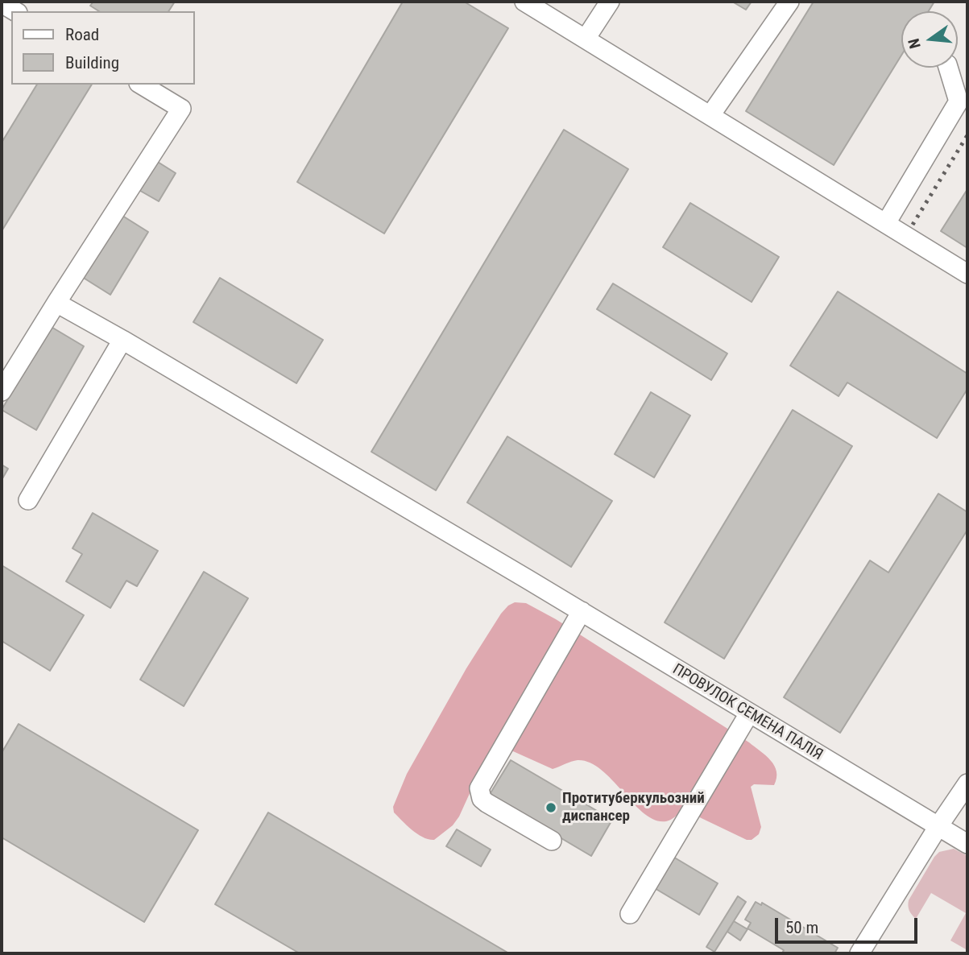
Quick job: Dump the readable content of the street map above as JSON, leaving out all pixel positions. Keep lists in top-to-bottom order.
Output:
{
  "streets": {
    "street": ["ПРОВУЛОК СЕМЕНА ПАЛІЯ"]
  },
  "places": ["Протитуберкульозний диспансер"],
  "legend": ["Road", "Building"],
  "scale_bar": "50 m",
  "north": "left"
}
